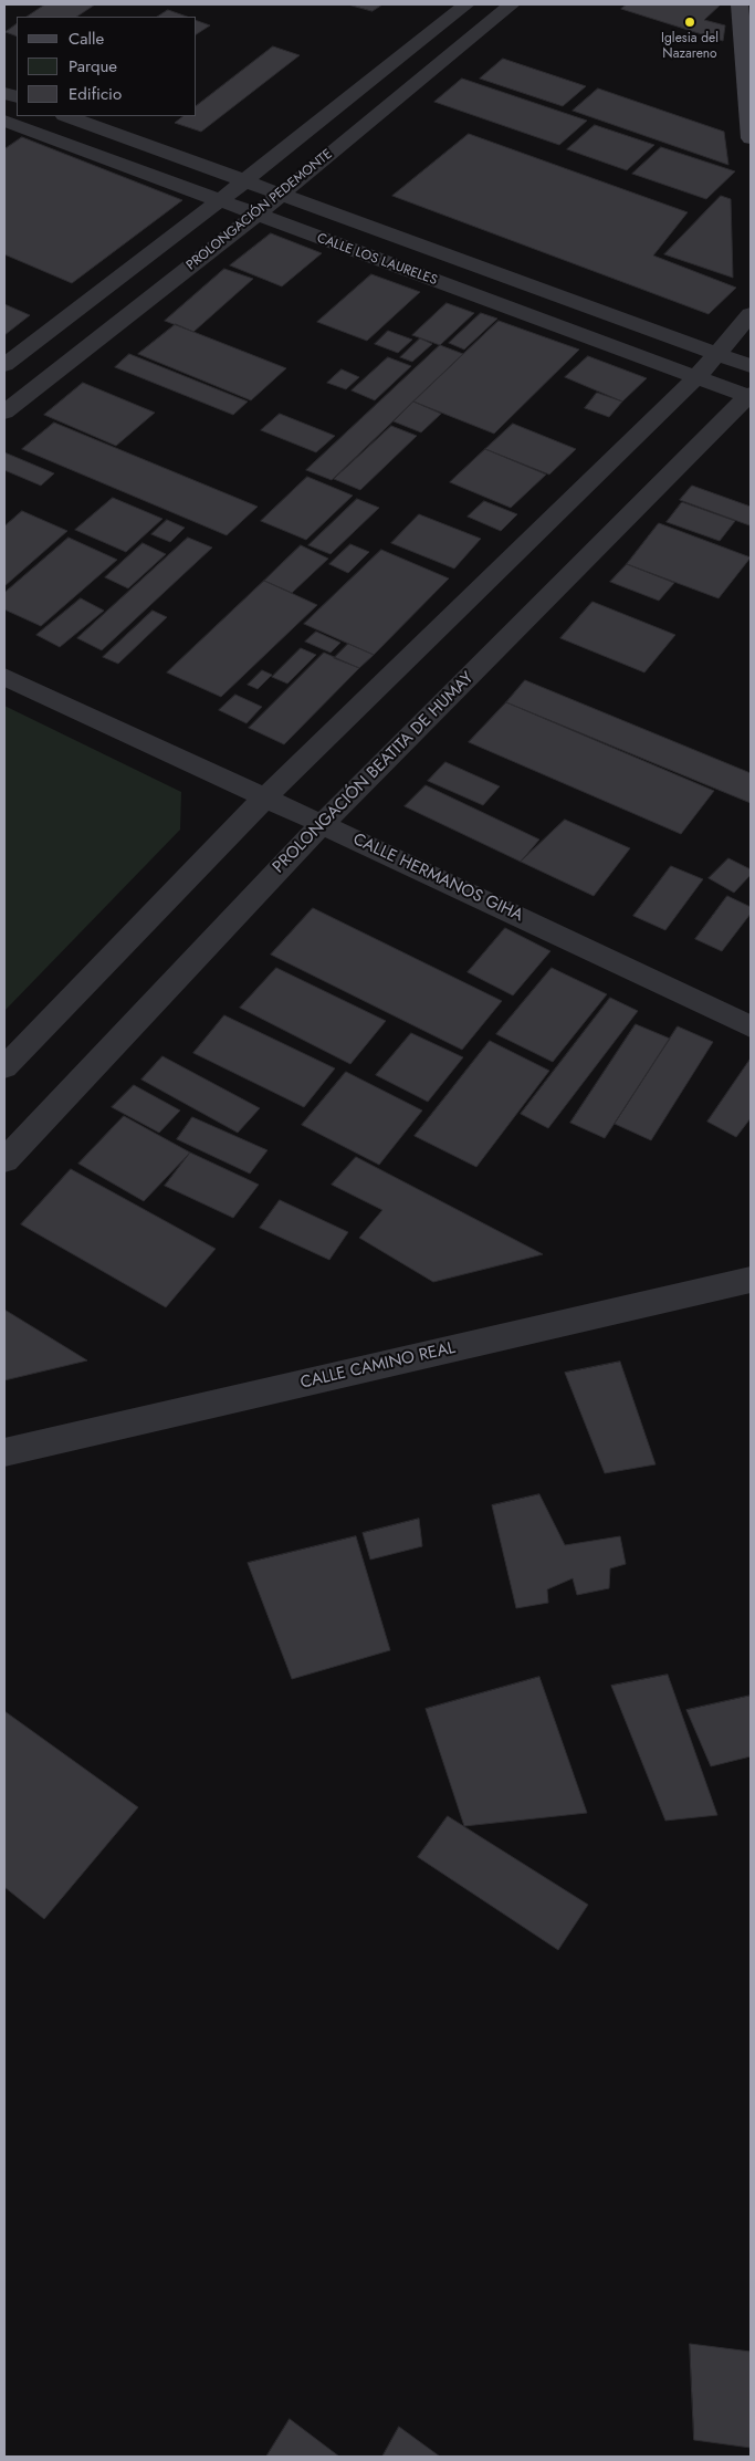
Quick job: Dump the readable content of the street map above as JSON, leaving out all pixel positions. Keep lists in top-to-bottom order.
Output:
{
  "streets": {
    "street": [
      "PROLONGACIÓN PEDEMONTE",
      "CALLE LOS LAURELES",
      "PROLONGACIÓN BEATITA DE HUMAY",
      "CALLE HERMANOS GIHA",
      "CALLE CAMINO REAL"
    ]
  },
  "crossings": [
    ["PROLONGACIÓN PEDEMONTE", "CALLE LOS LAURELES"],
    ["CALLE LOS LAURELES", "PROLONGACIÓN BEATITA DE HUMAY"],
    ["PROLONGACIÓN BEATITA DE HUMAY", "CALLE HERMANOS GIHA"]
  ],
  "places": ["Iglesia del Nazareno"],
  "legend": ["Calle", "Parque", "Edificio"]
}
